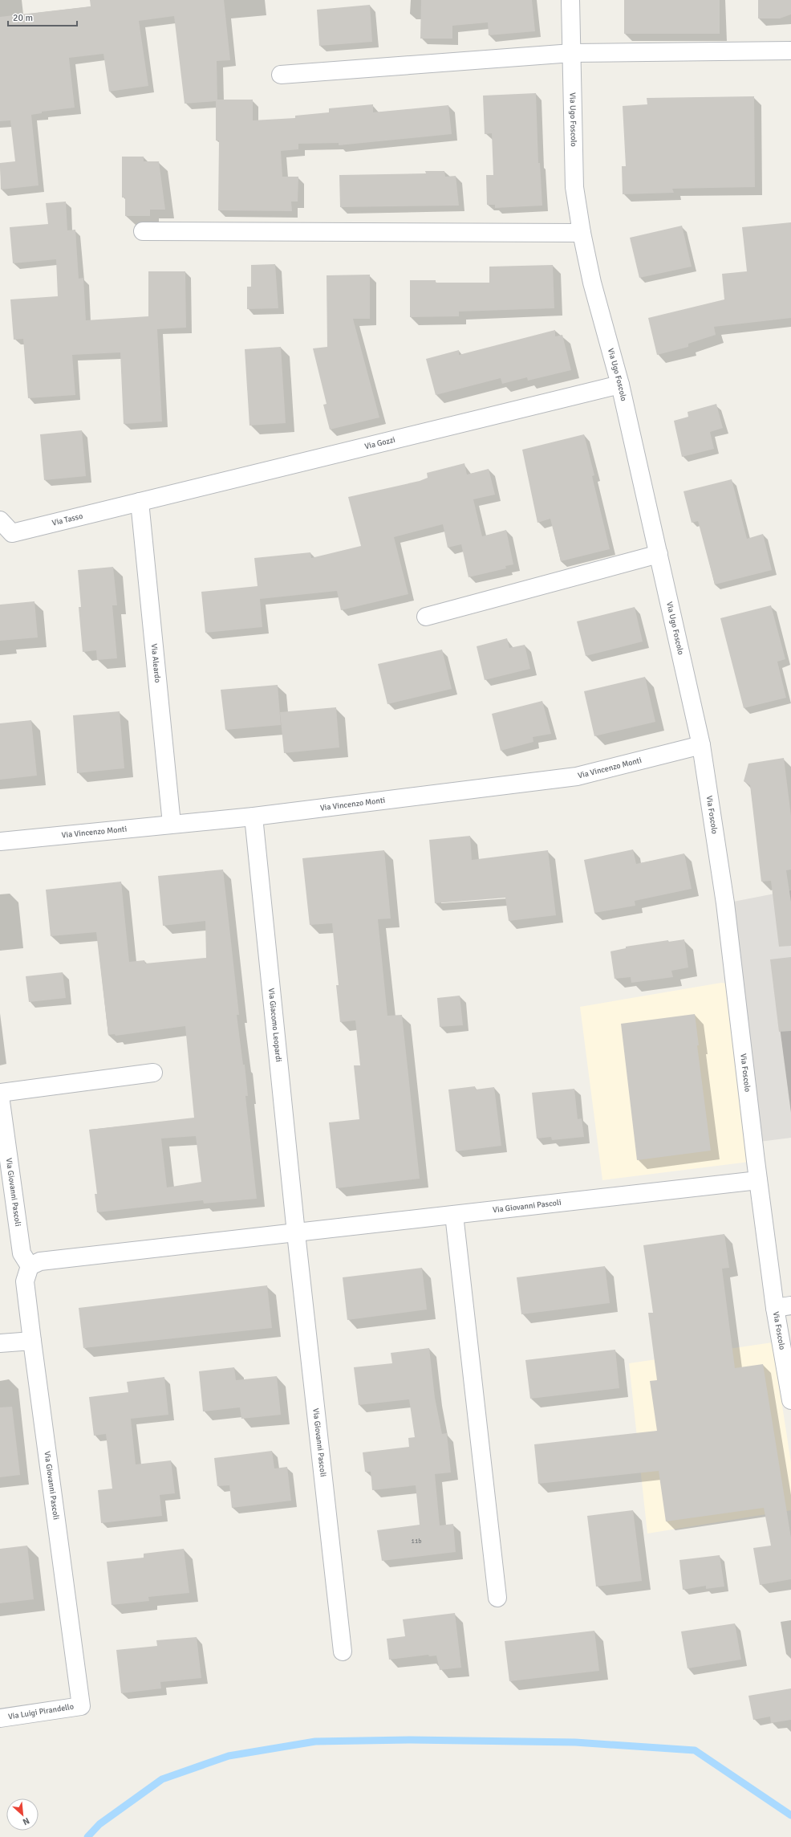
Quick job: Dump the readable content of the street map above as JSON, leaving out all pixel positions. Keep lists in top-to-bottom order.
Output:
{
  "streets": {
    "street": [
      "Via Ugo Foscolo",
      "Via Gozzi",
      "Via Tasso",
      "Via Aleardo",
      "Via Vincenzo Monti",
      "Via Foscolo",
      "Via Giacomo Leopardi",
      "Via Giovanni Pascoli",
      "Via Luigi Pirandello"
    ]
  },
  "crossings": [
    ["Via Ugo Foscolo", "Via Gozzi"],
    ["Via Ugo Foscolo", "Via Vincenzo Monti"],
    ["Via Ugo Foscolo", "Via Foscolo"],
    ["Via Gozzi", "Via Tasso"],
    ["Via Gozzi", "Via Aleardo"],
    ["Via Tasso", "Via Aleardo"],
    ["Via Aleardo", "Via Vincenzo Monti"],
    ["Via Vincenzo Monti", "Via Foscolo"],
    ["Via Vincenzo Monti", "Via Giacomo Leopardi"],
    ["Via Foscolo", "Via Giovanni Pascoli"],
    ["Via Giacomo Leopardi", "Via Giovanni Pascoli"],
    ["Via Giovanni Pascoli", "Via Luigi Pirandello"]
  ],
  "house_numbers": ["11b"],
  "scale_bar": "20 m",
  "north": "bottom right"
}
